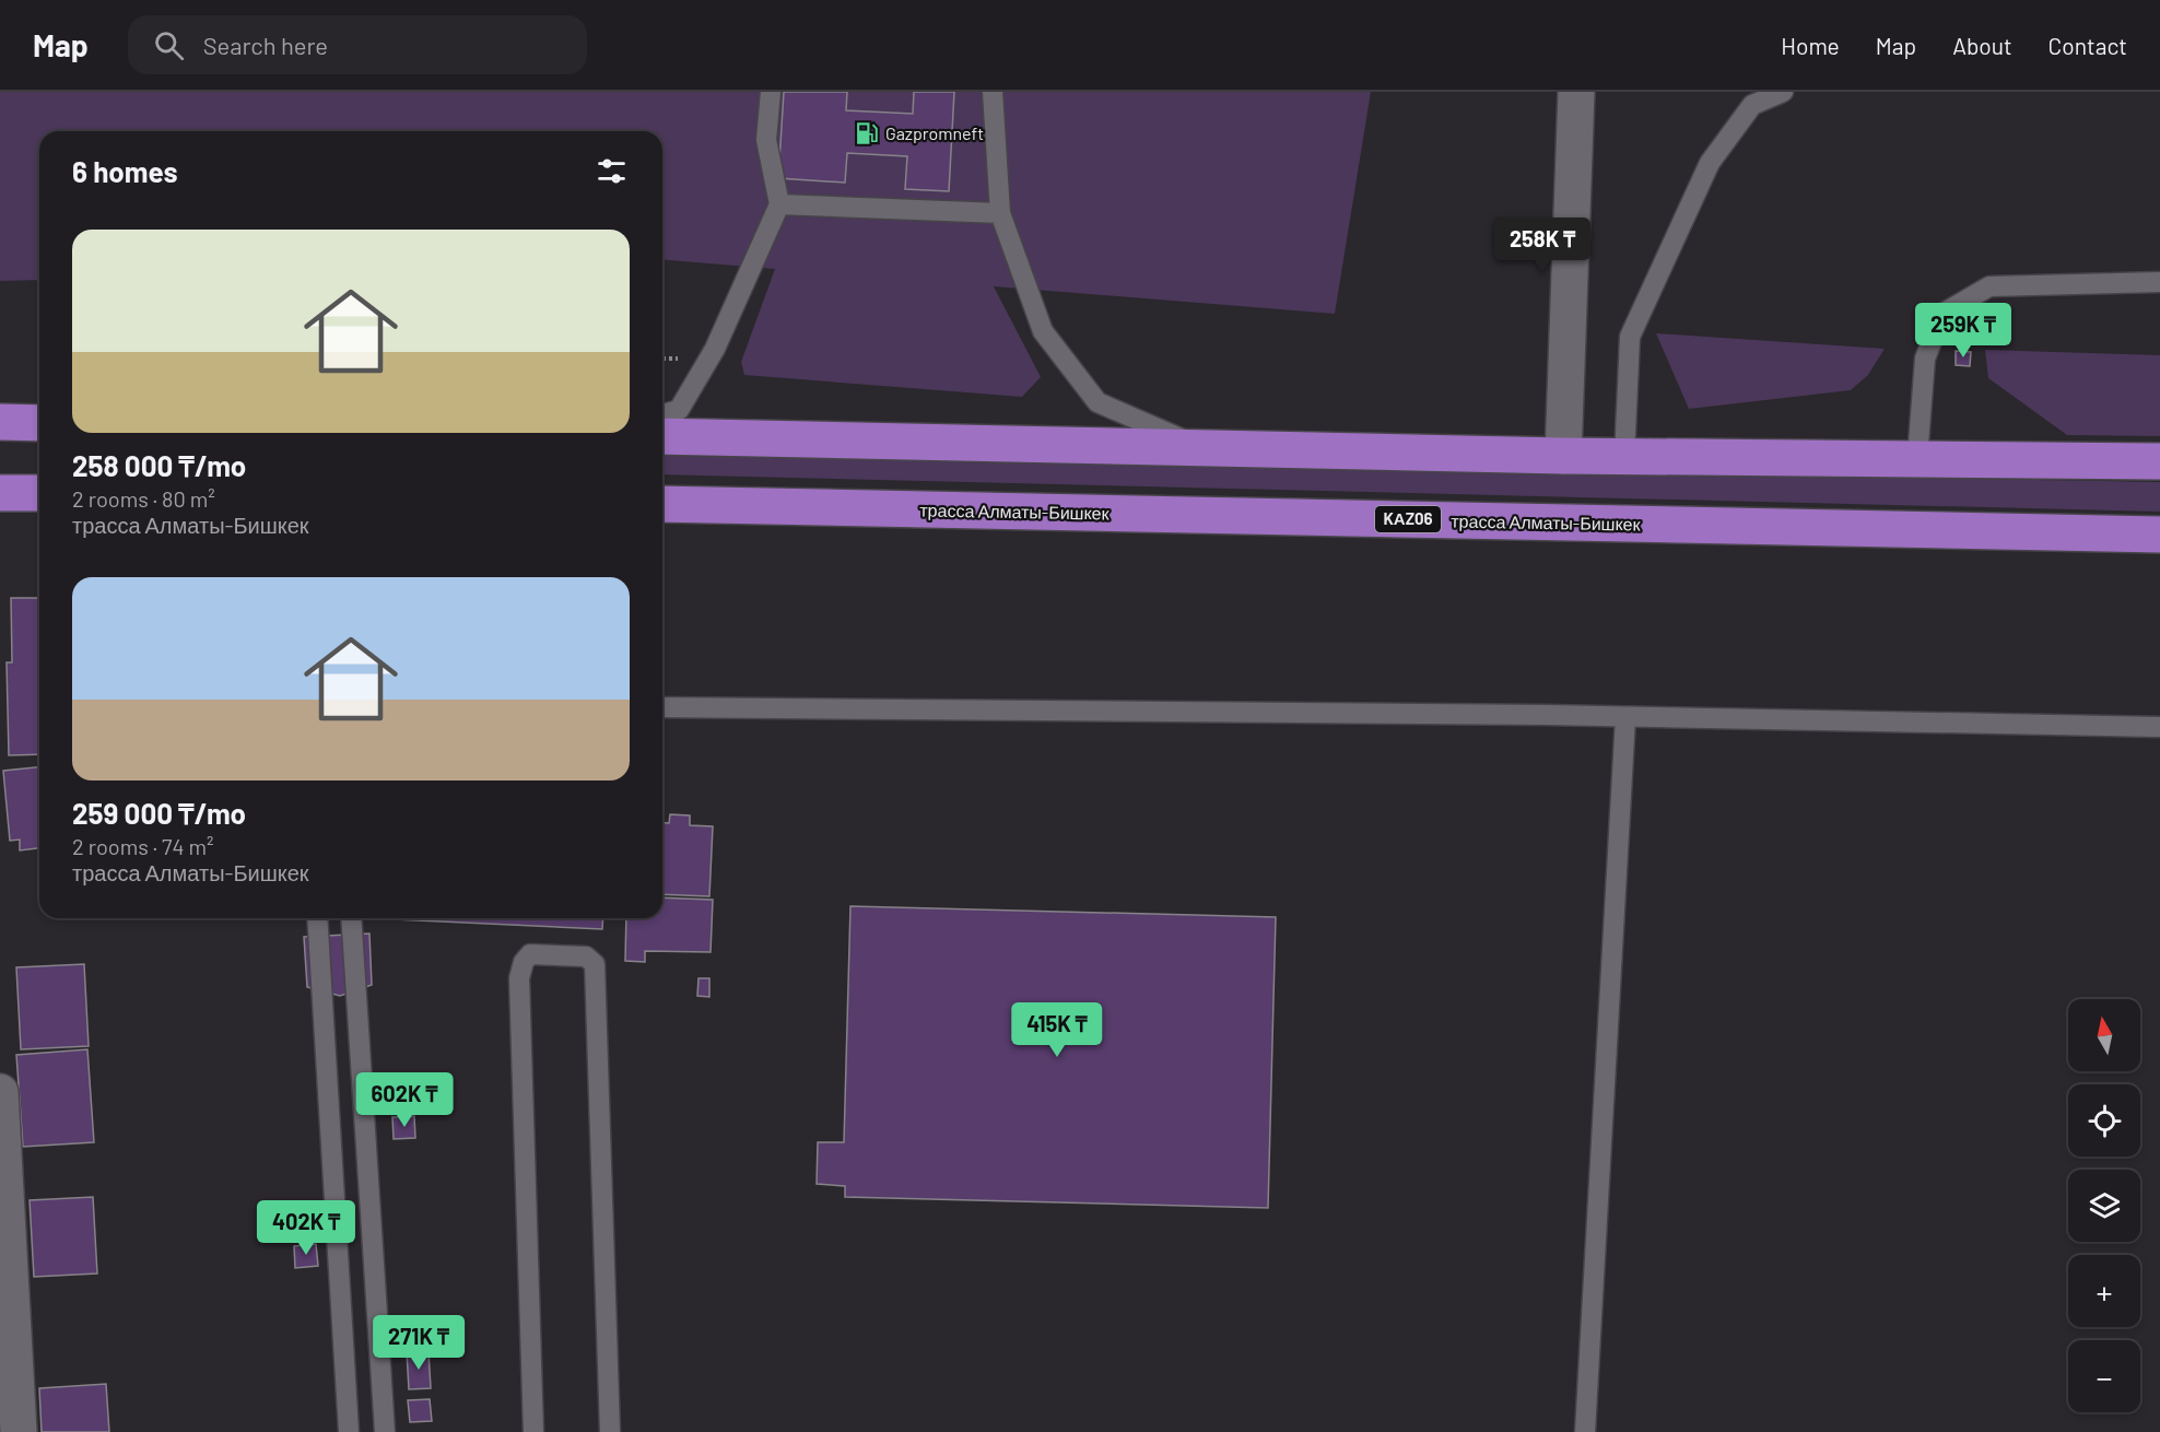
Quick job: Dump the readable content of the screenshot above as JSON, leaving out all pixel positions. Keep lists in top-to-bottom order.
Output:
{
  "streets": {
    "highway": ["трасса Алматы-Бишкек", "KАZ06"]
  },
  "places": {
    "fuel station": ["Gazpromneft"]
  },
  "north": "top",
  "page": {
    "header": "Map",
    "search": "Search here",
    "nav": [
      "Home",
      "Map",
      "About",
      "Contact"
    ],
    "heading": "6 homes",
    "list": [
      {
        "name": "258 000 ₸/mo",
        "note": "2 rooms · 80 m² · трасса Алматы-Бишкек"
      },
      {
        "name": "259 000 ₸/mo",
        "note": "2 rooms · 74 m² · трасса Алматы-Бишкек"
      }
    ],
    "price": [
      "258K ₸",
      "259K ₸",
      "415K ₸",
      "602K ₸",
      "402K ₸",
      "271K ₸"
    ],
    "map_buttons": ["+", "−"]
  }
}
